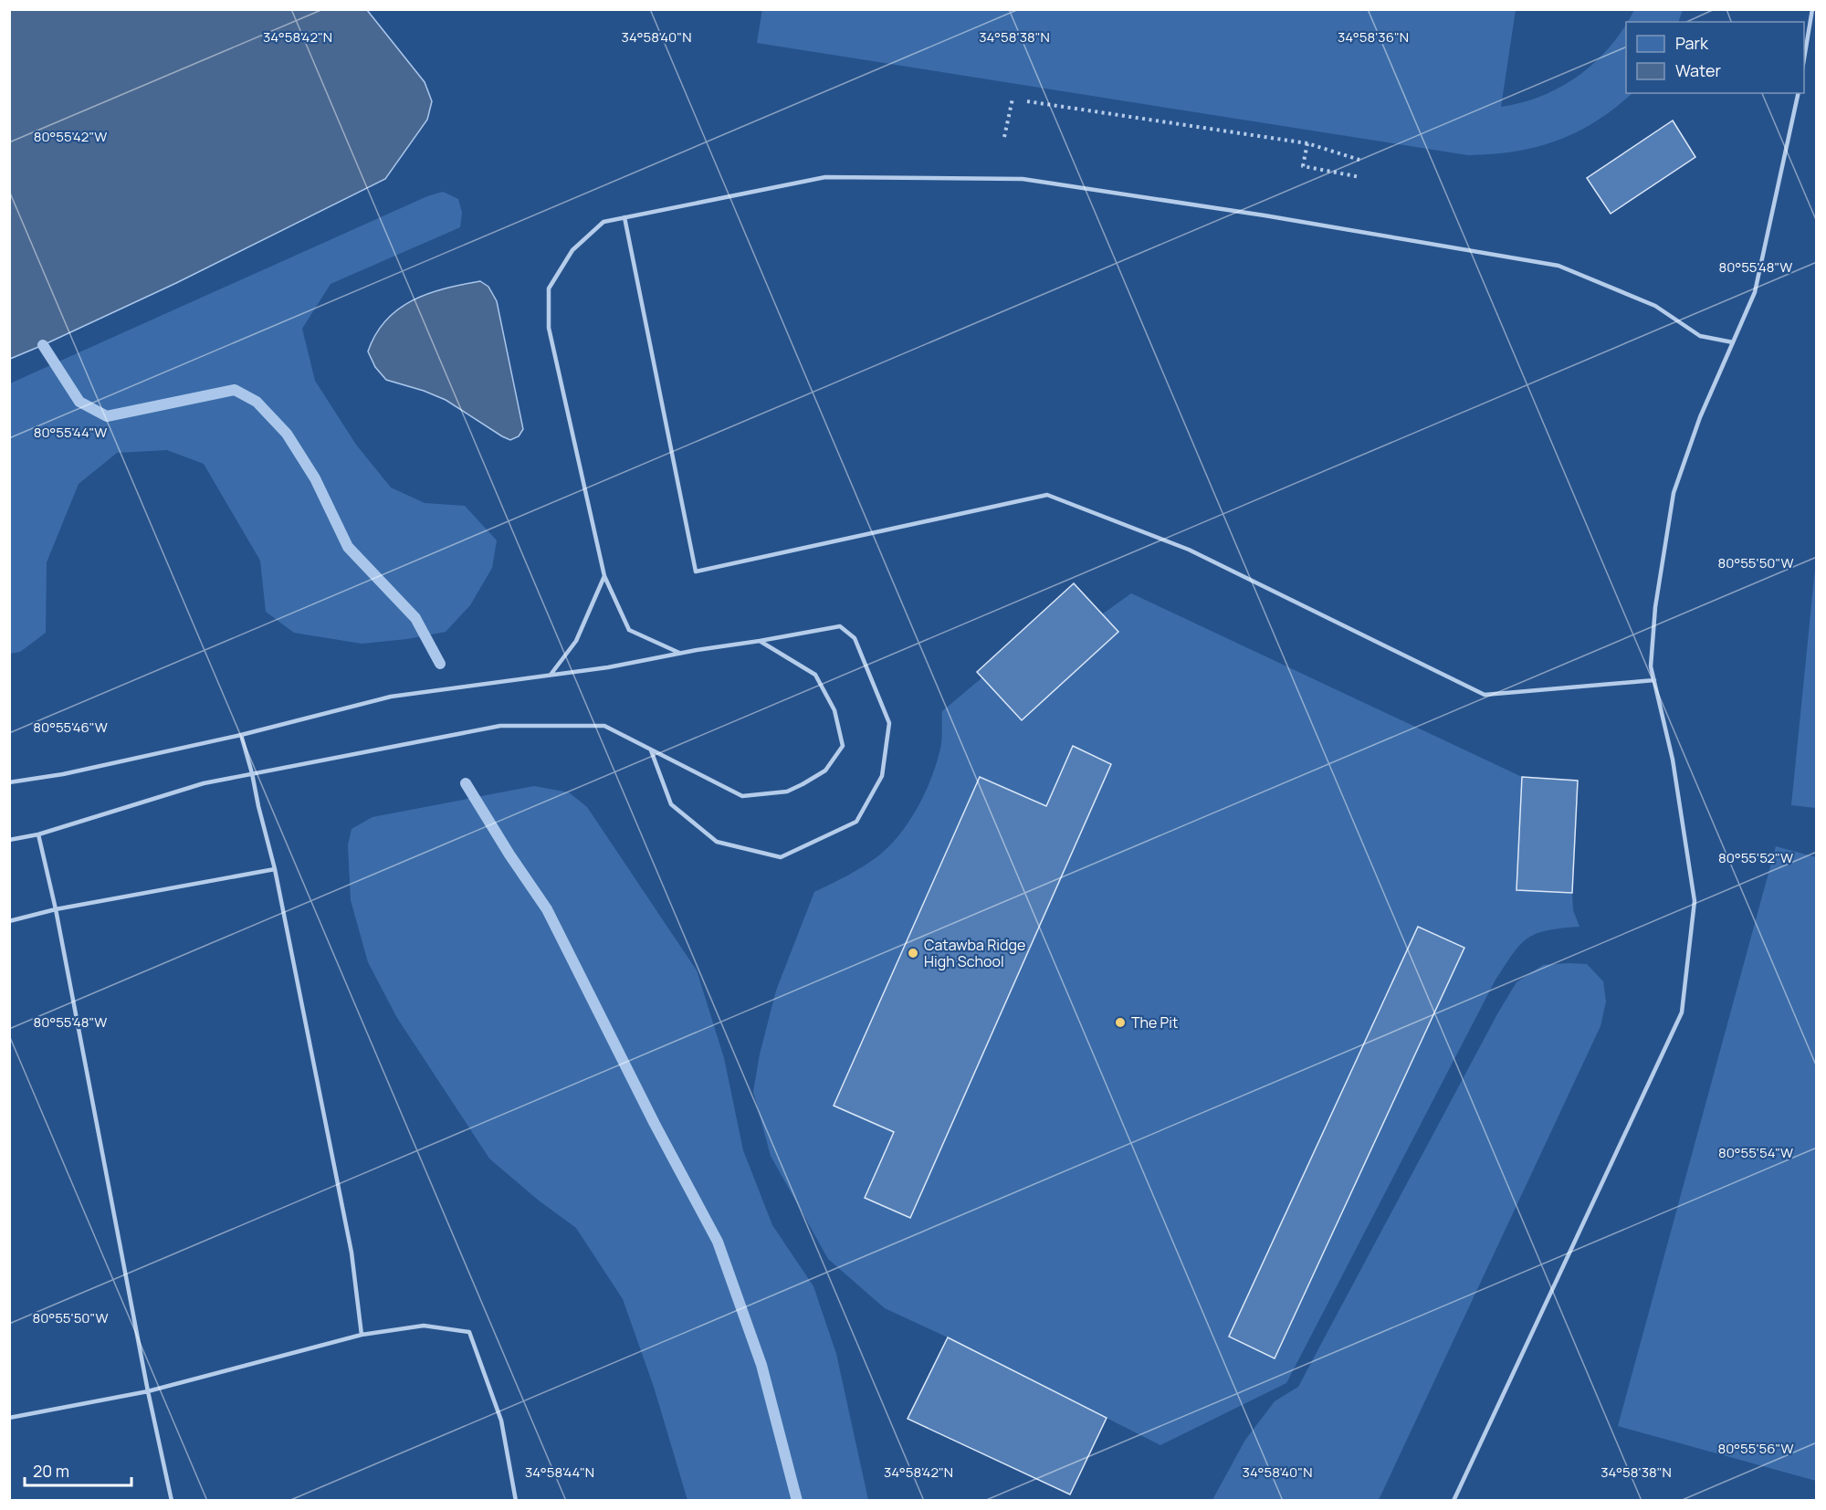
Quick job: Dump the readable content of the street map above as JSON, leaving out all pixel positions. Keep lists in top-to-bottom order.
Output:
{
  "places": ["Catawba Ridge High School", "The Pit"],
  "legend": ["Park", "Water"],
  "scale_bar": "20 m",
  "coordinates": [
    "34°58'42\"N",
    "34°58'40\"N",
    "34°58'38\"N",
    "34°58'36\"N",
    "80°55'42\"W",
    "80°55'48\"W",
    "80°55'44\"W",
    "80°55'50\"W",
    "80°55'46\"W",
    "80°55'52\"W",
    "80°55'54\"W",
    "80°55'56\"W",
    "34°58'44\"N"
  ]
}
